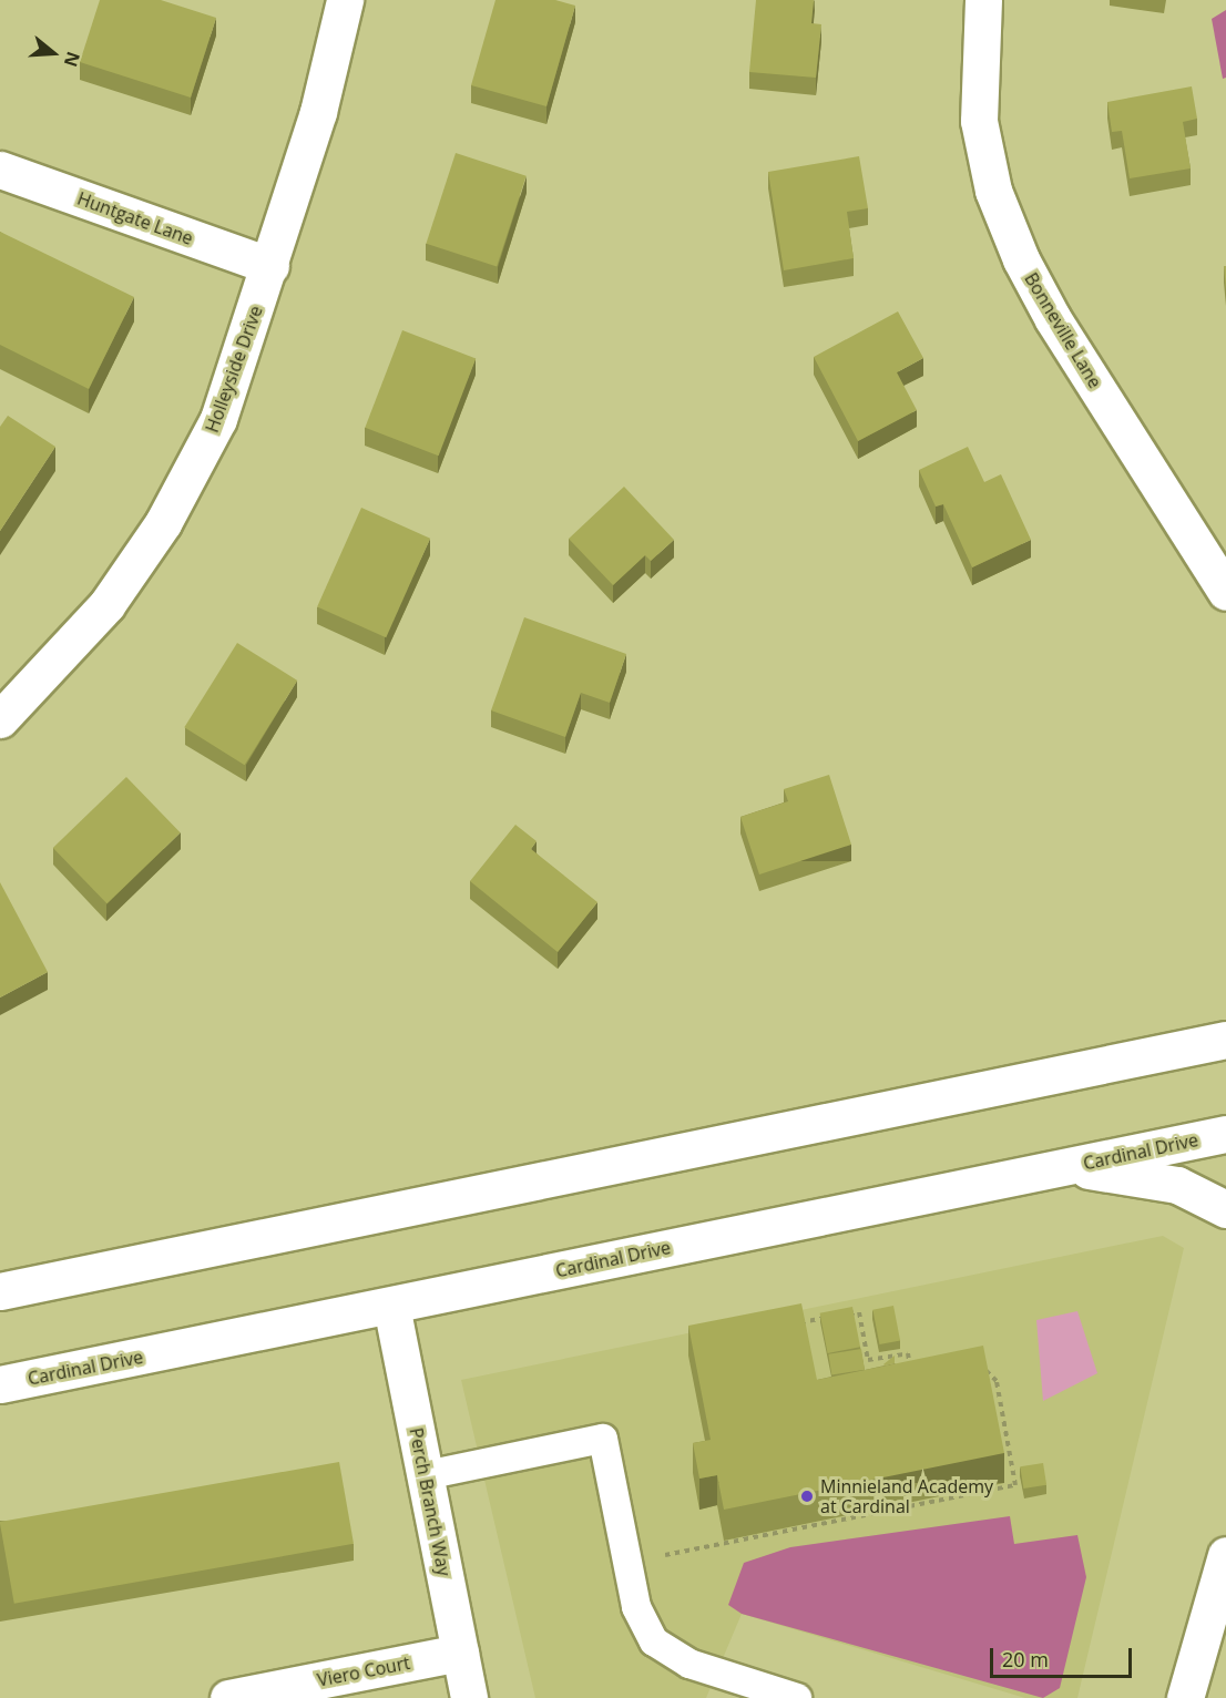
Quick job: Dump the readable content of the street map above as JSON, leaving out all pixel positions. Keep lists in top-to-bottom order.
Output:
{
  "streets": {
    "main road": [
      "Huntgate Lane",
      "Bonneville Lane",
      "Holleyside Drive",
      "Cardinal Drive",
      "Perch Branch Way",
      "Viero Court"
    ]
  },
  "crossings": [
    ["Huntgate Lane", "Holleyside Drive"],
    ["Cardinal Drive", "Perch Branch Way"],
    ["Perch Branch Way", "Viero Court"]
  ],
  "places": ["Minnieland Academy at Cardinal"],
  "scale_bar": "20 m",
  "north": "right"
}
